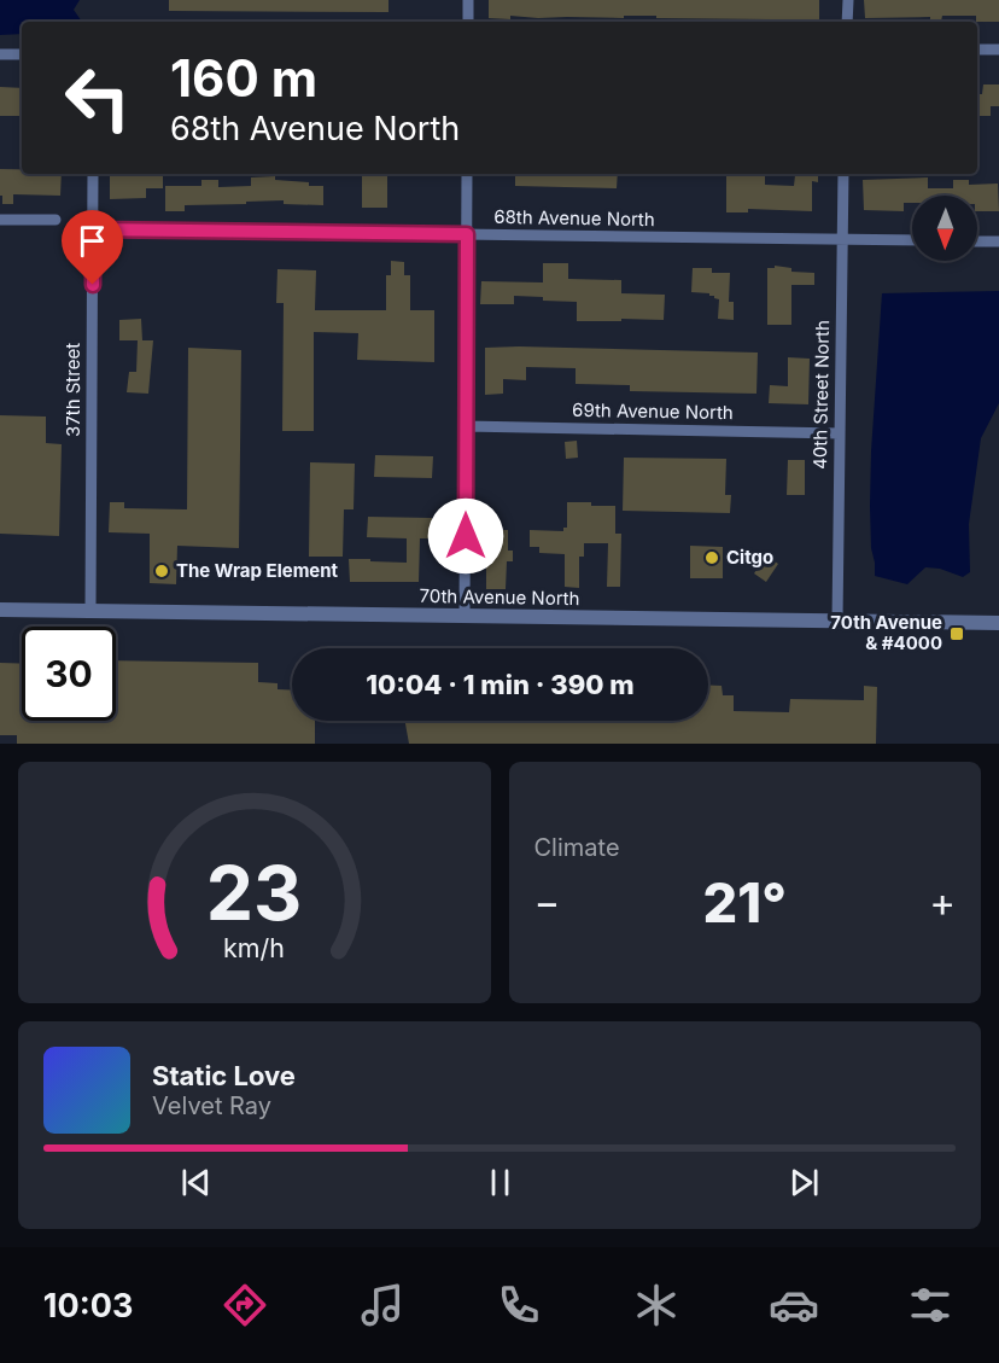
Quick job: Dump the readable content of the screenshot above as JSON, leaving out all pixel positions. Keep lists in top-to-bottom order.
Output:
{
  "streets": {
    "street": [
      "68th Avenue North",
      "37th Street",
      "40th Street North",
      "69th Avenue North",
      "70th Avenue North"
    ]
  },
  "crossings": [
    ["68th Avenue North", "37th Street"],
    ["68th Avenue North", "40th Street North"],
    ["37th Street", "70th Avenue North"],
    ["40th Street North", "69th Avenue North"],
    ["40th Street North", "70th Avenue North"]
  ],
  "places": {
    "other": ["Citgo", "The Wrap Element"],
    "transit": ["70th Avenue & #4000"]
  },
  "north": "bottom",
  "page": {
    "turn": ["160 m", "68th Avenue North"],
    "limit": "30",
    "trip": "10:04 · 1 min · 390 m",
    "tile": "Climate",
    "heat": ["−", "21°", "+"],
    "song": ["Static Love", "Velvet Ray"],
    "tabs": "10:03",
    "gauge": ["23", "km/h"]
  }
}
